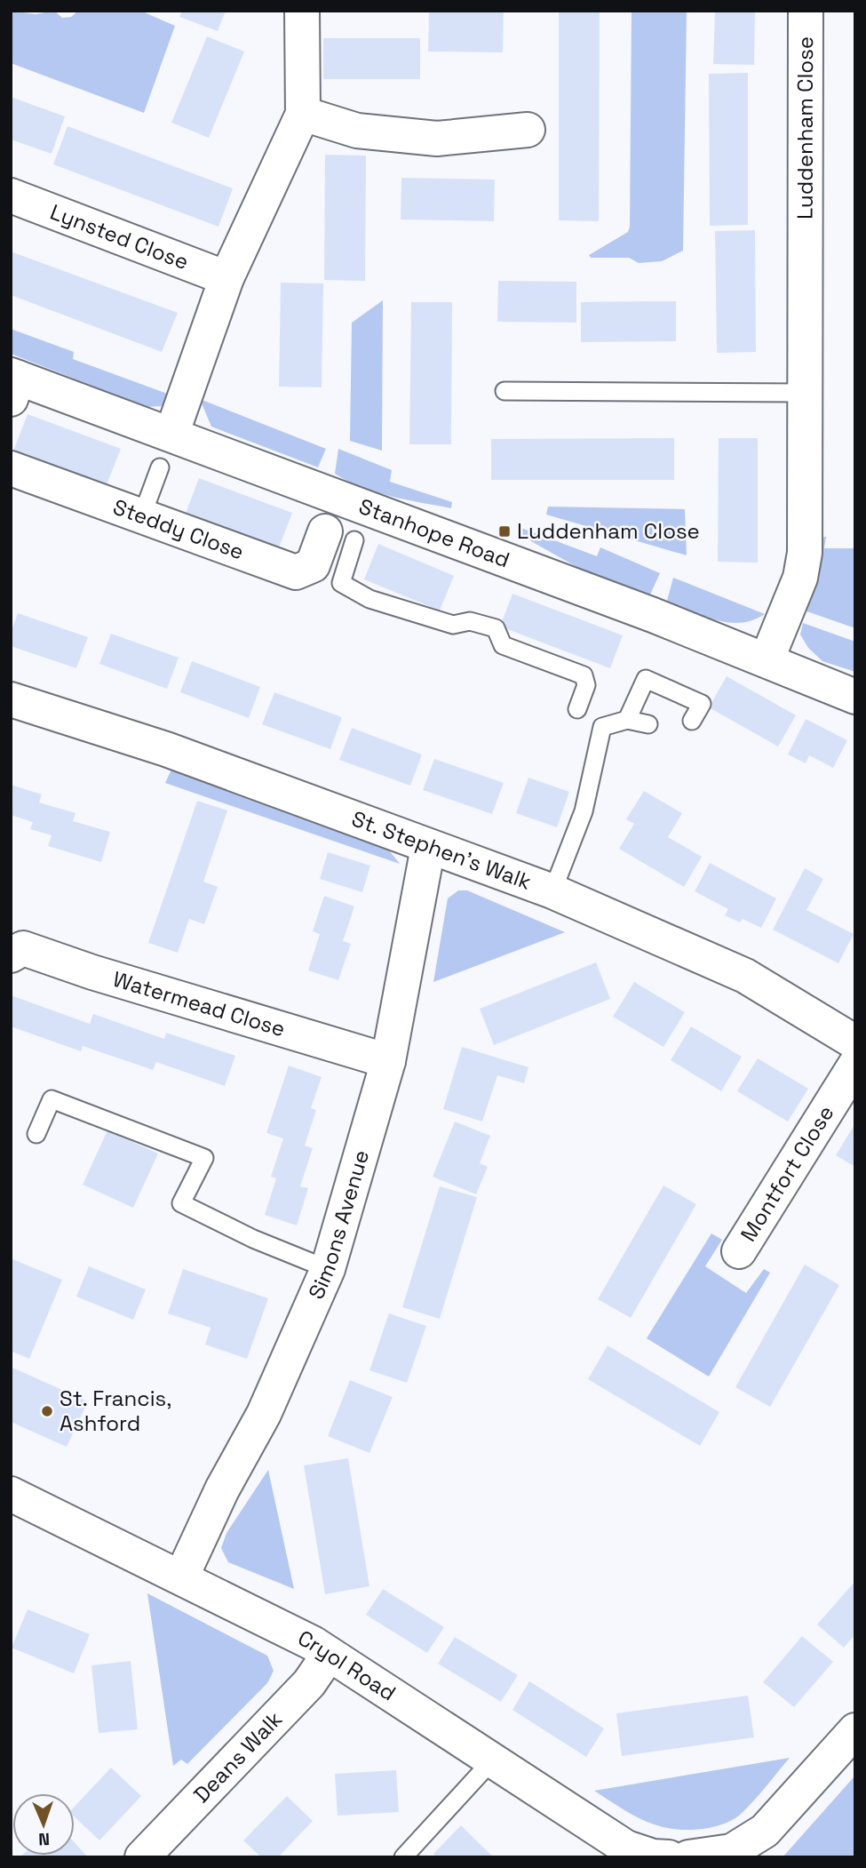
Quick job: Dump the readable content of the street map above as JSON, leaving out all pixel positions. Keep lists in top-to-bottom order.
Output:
{
  "streets": {
    "street": [
      "Luddenham Close",
      "Lynsted Close",
      "Steddy Close",
      "Stanhope Road",
      "St. Stephen's Walk",
      "Watermead Close",
      "Montfort Close",
      "Simons Avenue",
      "Cryol Road",
      "Deans Walk"
    ]
  },
  "crossings": [
    ["Luddenham Close", "Stanhope Road"],
    ["St. Stephen's Walk", "Simons Avenue"],
    ["Watermead Close", "Simons Avenue"],
    ["Simons Avenue", "Cryol Road"],
    ["Cryol Road", "Deans Walk"]
  ],
  "places": {
    "transit": ["Luddenham Close"],
    "other": ["St. Francis, Ashford"]
  },
  "north": "bottom"
}
